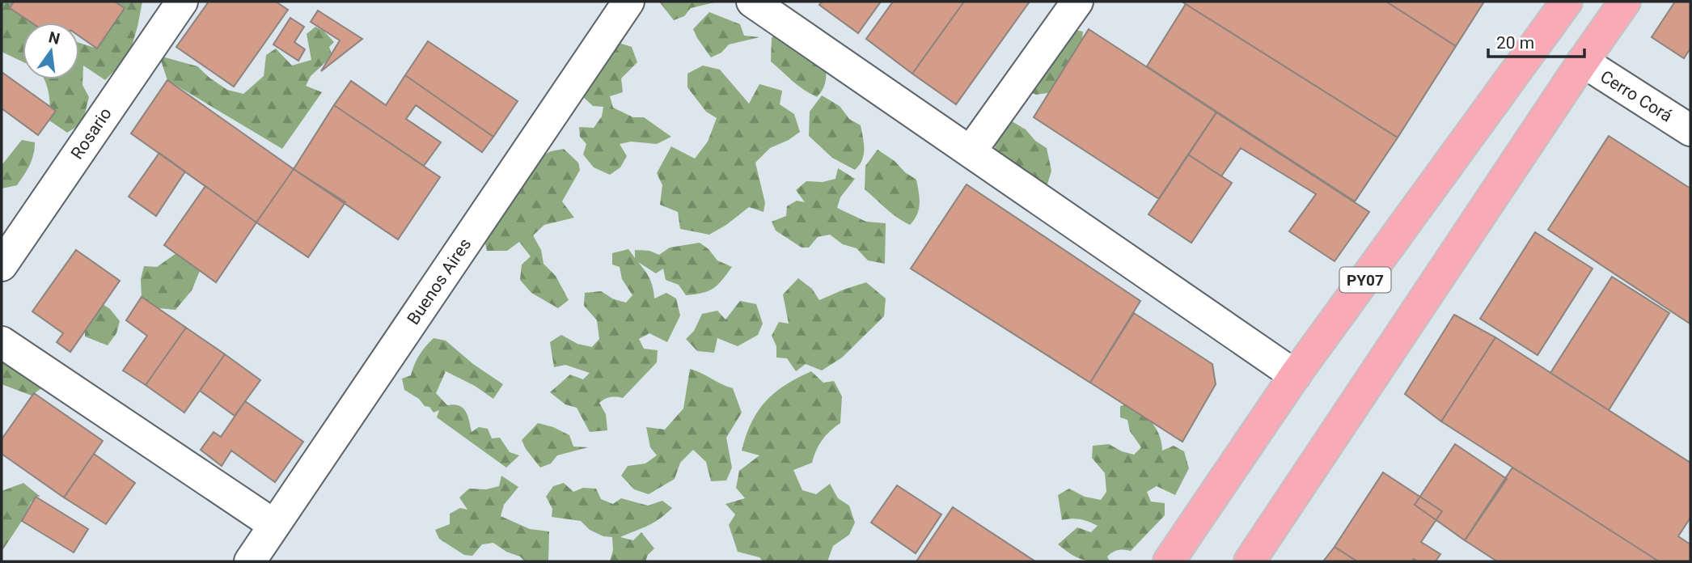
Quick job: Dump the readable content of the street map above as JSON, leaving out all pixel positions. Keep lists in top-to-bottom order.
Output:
{
  "streets": {
    "highway": ["PY07"],
    "street": ["Cerro Corá", "Rosario", "Buenos Aires"]
  },
  "scale_bar": "20 m",
  "north": "top"
}
